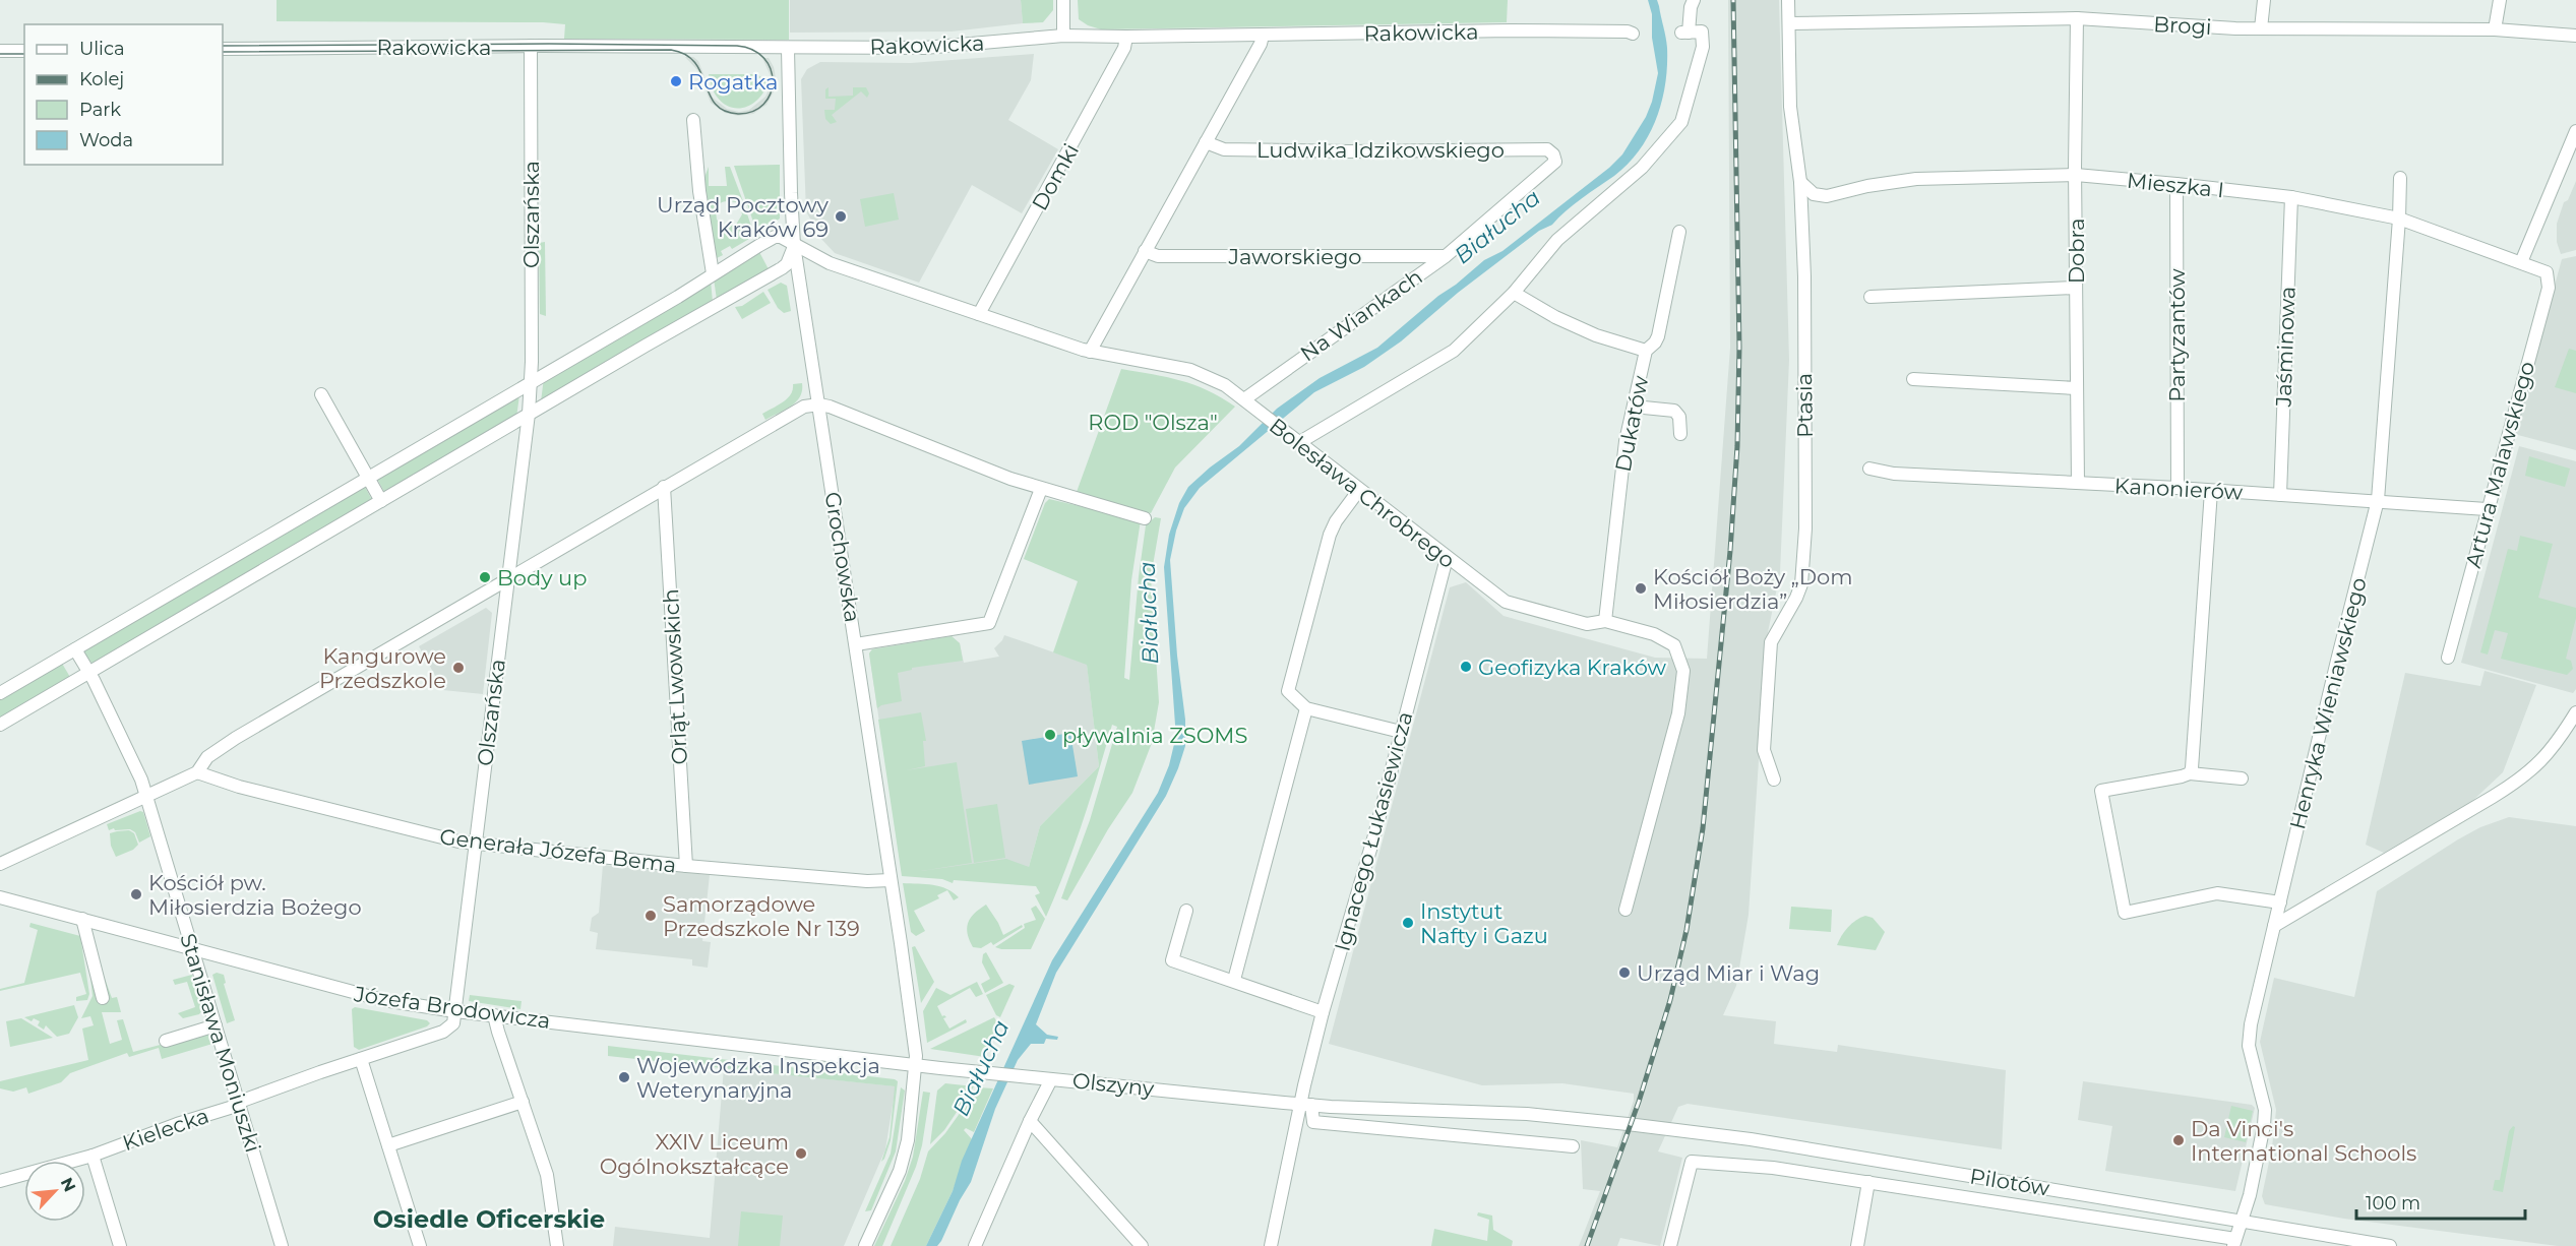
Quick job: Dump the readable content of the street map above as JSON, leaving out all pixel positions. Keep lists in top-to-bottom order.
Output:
{
  "streets": {
    "street": [
      "Brogi",
      "Rakowicka",
      "Ludwika Idzikowskiego",
      "Domki",
      "Mieszka I",
      "Olszańska",
      "Dobra",
      "Jaworskiego",
      "Na Wiankach",
      "Partyzantów",
      "Jaśminowa",
      "Ptasia",
      "Dukatów",
      "Artura Malawskiego",
      "Kanonierów",
      "Bolesława Chrobrego",
      "Grochowska",
      "Orląt Lwowskich",
      "Henryka Wieniawskiego",
      "Ignacego Łukasiewicza",
      "Generała Józefa Bema",
      "Józefa Brodowicza",
      "Stanisława Moniuszki",
      "Olszyny",
      "Kielecka",
      "Pilotów"
    ]
  },
  "crossings": [
    ["Brogi", "Dobra"],
    ["Brogi", "Ptasia"],
    ["Rakowicka", "Domki"],
    ["Rakowicka", "Olszańska"],
    ["Rakowicka", "Grochowska"],
    ["Ludwika Idzikowskiego", "Na Wiankach"],
    ["Domki", "Bolesława Chrobrego"],
    ["Mieszka I", "Dobra"],
    ["Mieszka I", "Partyzantów"],
    ["Mieszka I", "Jaśminowa"],
    ["Mieszka I", "Ptasia"],
    ["Mieszka I", "Artura Malawskiego"],
    ["Mieszka I", "Henryka Wieniawskiego"],
    ["Olszańska", "Generała Józefa Bema"],
    ["Olszańska", "Józefa Brodowicza"],
    ["Olszańska", "Kielecka"],
    ["Dobra", "Kanonierów"],
    ["Jaworskiego", "Na Wiankach"],
    ["Na Wiankach", "Bolesława Chrobrego"],
    ["Partyzantów", "Kanonierów"],
    ["Jaśminowa", "Kanonierów"],
    ["Dukatów", "Bolesława Chrobrego"],
    ["Artura Malawskiego", "Kanonierów"],
    ["Kanonierów", "Henryka Wieniawskiego"],
    ["Bolesława Chrobrego", "Grochowska"],
    ["Bolesława Chrobrego", "Ignacego Łukasiewicza"],
    ["Grochowska", "Generała Józefa Bema"],
    ["Grochowska", "Józefa Brodowicza"],
    ["Grochowska", "Olszyny"],
    ["Orląt Lwowskich", "Generała Józefa Bema"],
    ["Henryka Wieniawskiego", "Pilotów"],
    ["Ignacego Łukasiewicza", "Olszyny"],
    ["Józefa Brodowicza", "Stanisława Moniuszki"],
    ["Józefa Brodowicza", "Olszyny"],
    ["Józefa Brodowicza", "Kielecka"],
    ["Stanisława Moniuszki", "Kielecka"],
    ["Olszyny", "Pilotów"]
  ],
  "districts": ["Osiedle Oficerskie"],
  "water": ["Białucha"],
  "parks": ["ROD \"Olsza\""],
  "places": [
    "Rogatka",
    "Urząd Pocztowy Kraków 69",
    "Body up",
    "Kościół Boży „Dom Miłosierdzia”",
    "Geofizyka Kraków",
    "Kangurowe Przedszkole",
    "pływalnia ZSOMS",
    "Kościół pw. Miłosierdzia Bożego",
    "Samorządowe Przedszkole Nr 139",
    "Instytut Nafty i Gazu",
    "Urząd Miar i Wag",
    "Wojewódzka Inspekcja Weterynaryjna",
    "Da Vinci's International Schools",
    "XXIV Liceum Ogólnokształcące"
  ],
  "legend": [
    "Ulica",
    "Kolej",
    "Park",
    "Woda"
  ],
  "scale_bar": "100 m",
  "north": "top right"
}
